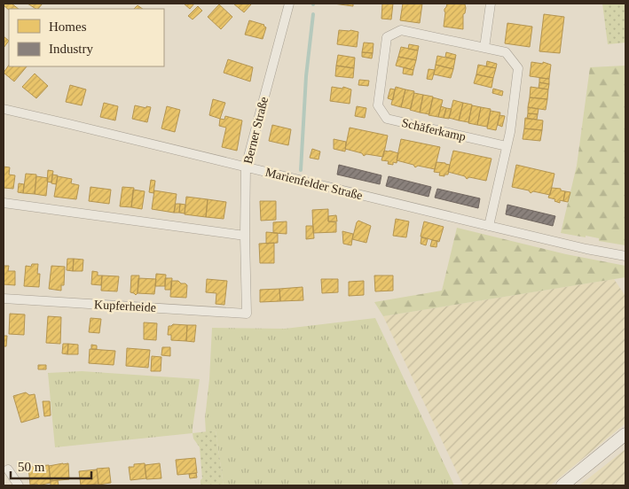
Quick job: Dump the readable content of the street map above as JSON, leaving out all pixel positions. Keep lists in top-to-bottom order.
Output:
{
  "streets": {
    "street": [
      "Schäferkamp",
      "Berner Straße",
      "Marienfelder Straße",
      "Kupferheide"
    ]
  },
  "crossings": [
    ["Schäferkamp", "Marienfelder Straße"],
    ["Berner Straße", "Marienfelder Straße"],
    ["Berner Straße", "Kupferheide"]
  ],
  "legend": ["Homes", "Industry"],
  "scale_bar": "50 m"
}
